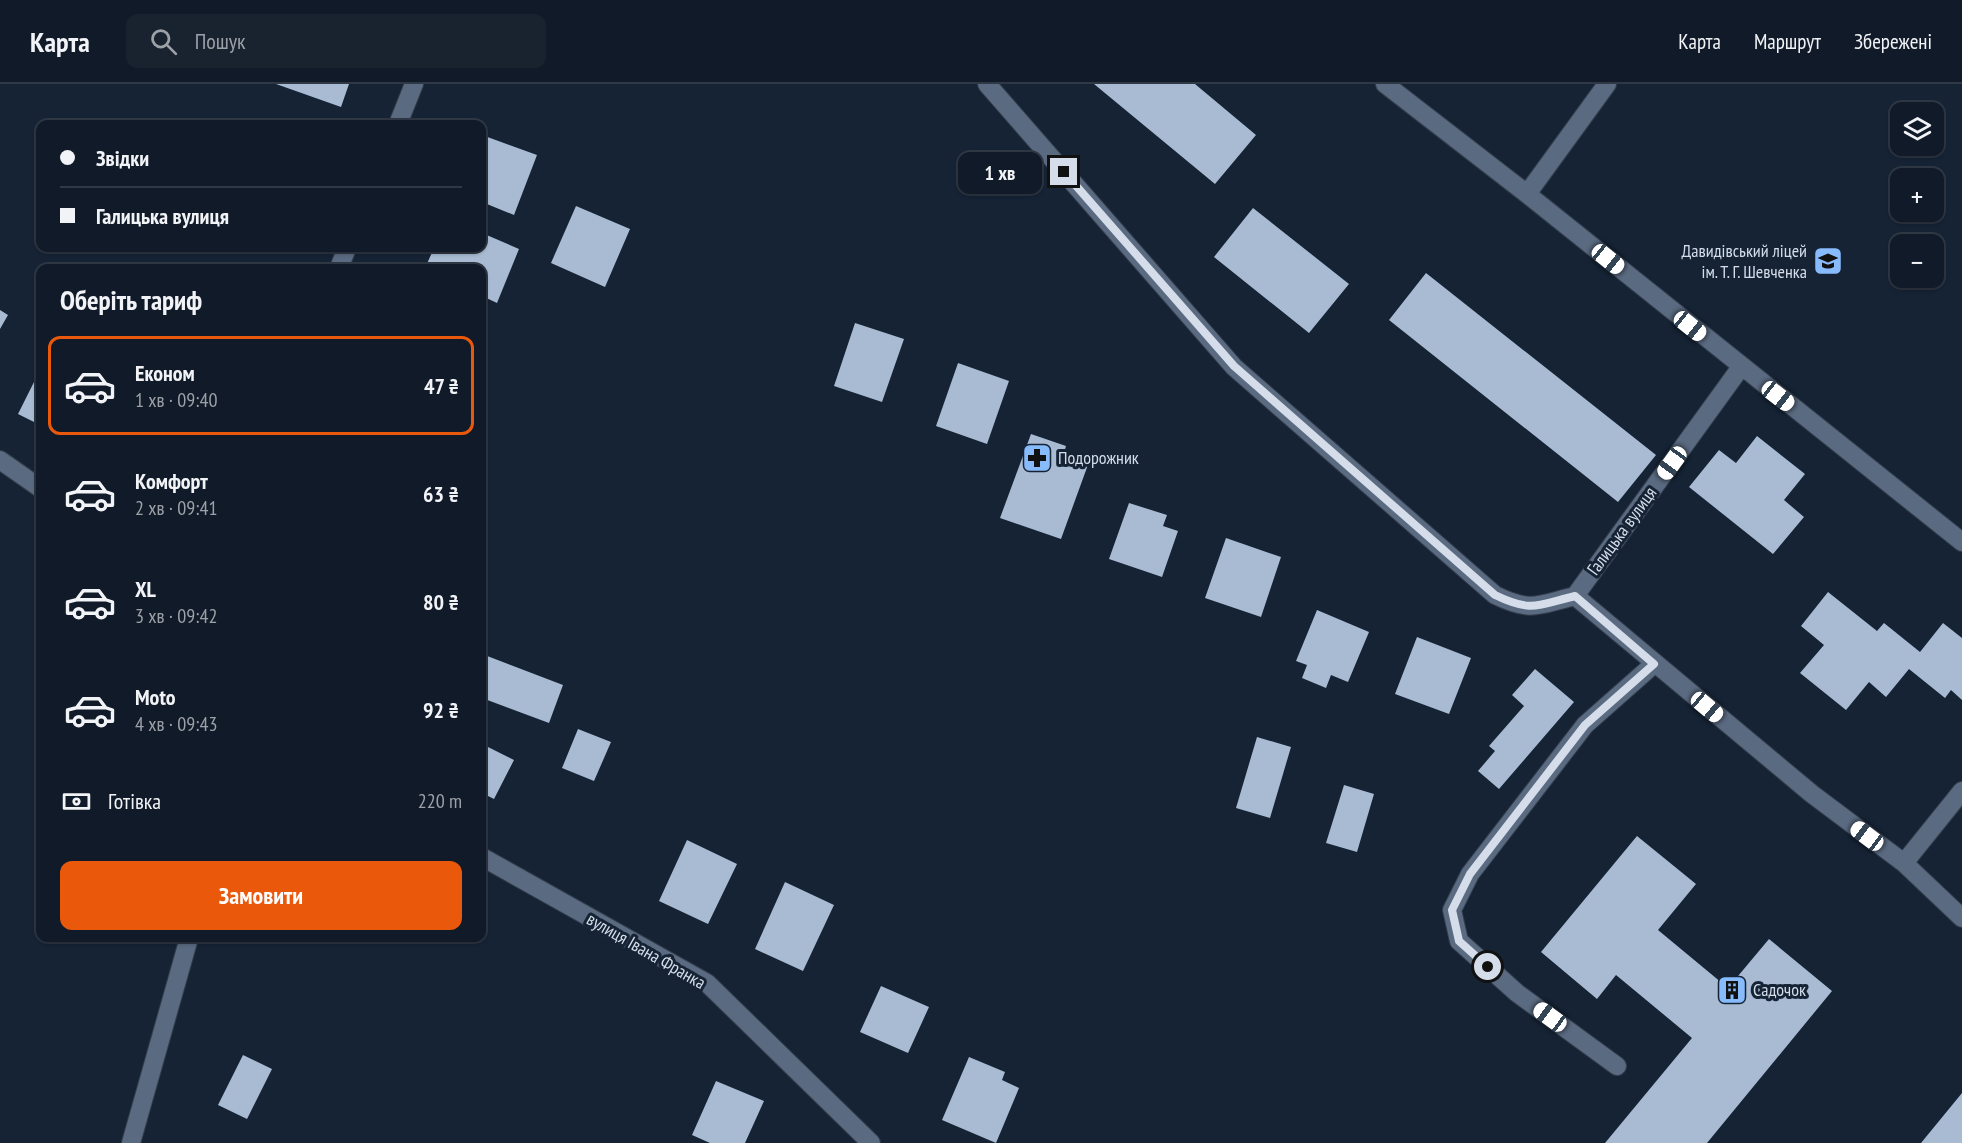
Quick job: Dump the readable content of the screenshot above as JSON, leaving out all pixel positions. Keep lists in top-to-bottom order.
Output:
{
  "streets": {
    "street": ["Галицька вулиця", "вулиця Івана Франка"]
  },
  "places": {
    "school or university": ["Давидівський ліцей ім. Т. Г. Шевченка"],
    "pharmacy": ["Подорожник"],
    "building": ["Садочок"]
  },
  "page": {
    "header": "Карта",
    "search": "Пошук",
    "nav": ["Карта", "Маршрут", "Збережені"],
    "map_buttons": ["+", "−"],
    "banner": ["Звідки", "Галицька вулиця"],
    "bubble": "1 хв",
    "heading": "Оберіть тариф",
    "list": [
      {
        "name": "Економ",
        "note": "1 хв · 09:40",
        "value": "47 ₴"
      },
      {
        "name": "Комфорт",
        "note": "2 хв · 09:41",
        "value": "63 ₴"
      },
      {
        "name": "XL",
        "note": "3 хв · 09:42",
        "value": "80 ₴"
      },
      {
        "name": "Moto",
        "note": "4 хв · 09:43",
        "value": "92 ₴"
      }
    ],
    "pay": ["Готівка", "220 m"],
    "buttons": "Замовити"
  }
}
